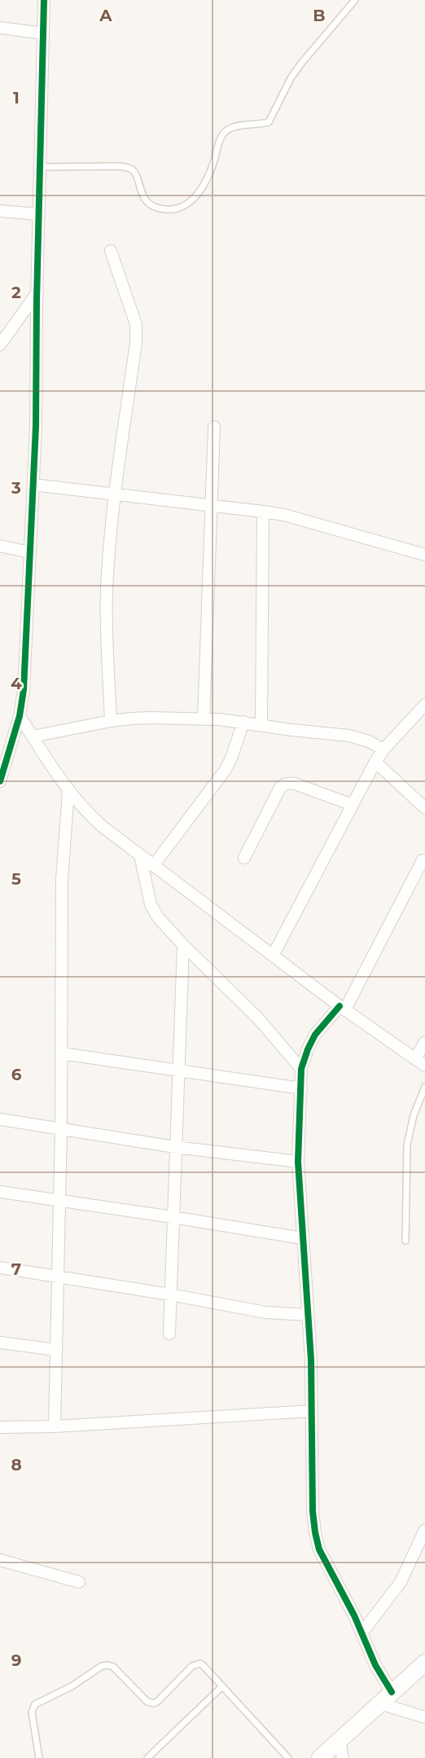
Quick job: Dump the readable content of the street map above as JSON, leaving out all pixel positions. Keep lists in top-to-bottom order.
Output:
{
  "grid": {
    "columns": ["A", "B"],
    "rows": [
      "1",
      "2",
      "3",
      "4",
      "5",
      "6",
      "7",
      "8",
      "9"
    ]
  }
}
